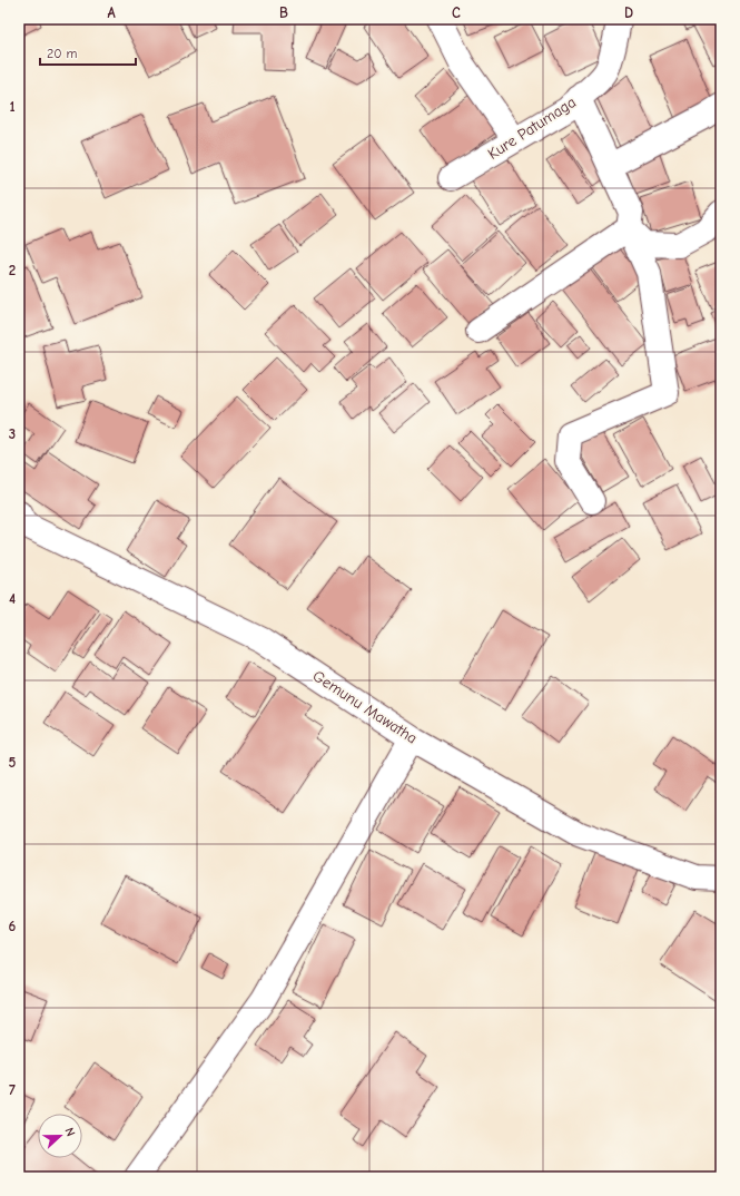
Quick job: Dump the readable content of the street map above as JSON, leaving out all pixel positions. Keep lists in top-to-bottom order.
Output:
{
  "streets": {
    "street": ["Kure Patumaga", "Gemunu Mawatha"]
  },
  "scale_bar": "20 m",
  "north": "right",
  "grid": {
    "columns": [
      "A",
      "B",
      "C",
      "D"
    ],
    "rows": [
      "1",
      "2",
      "3",
      "4",
      "5",
      "6",
      "7"
    ]
  }
}
